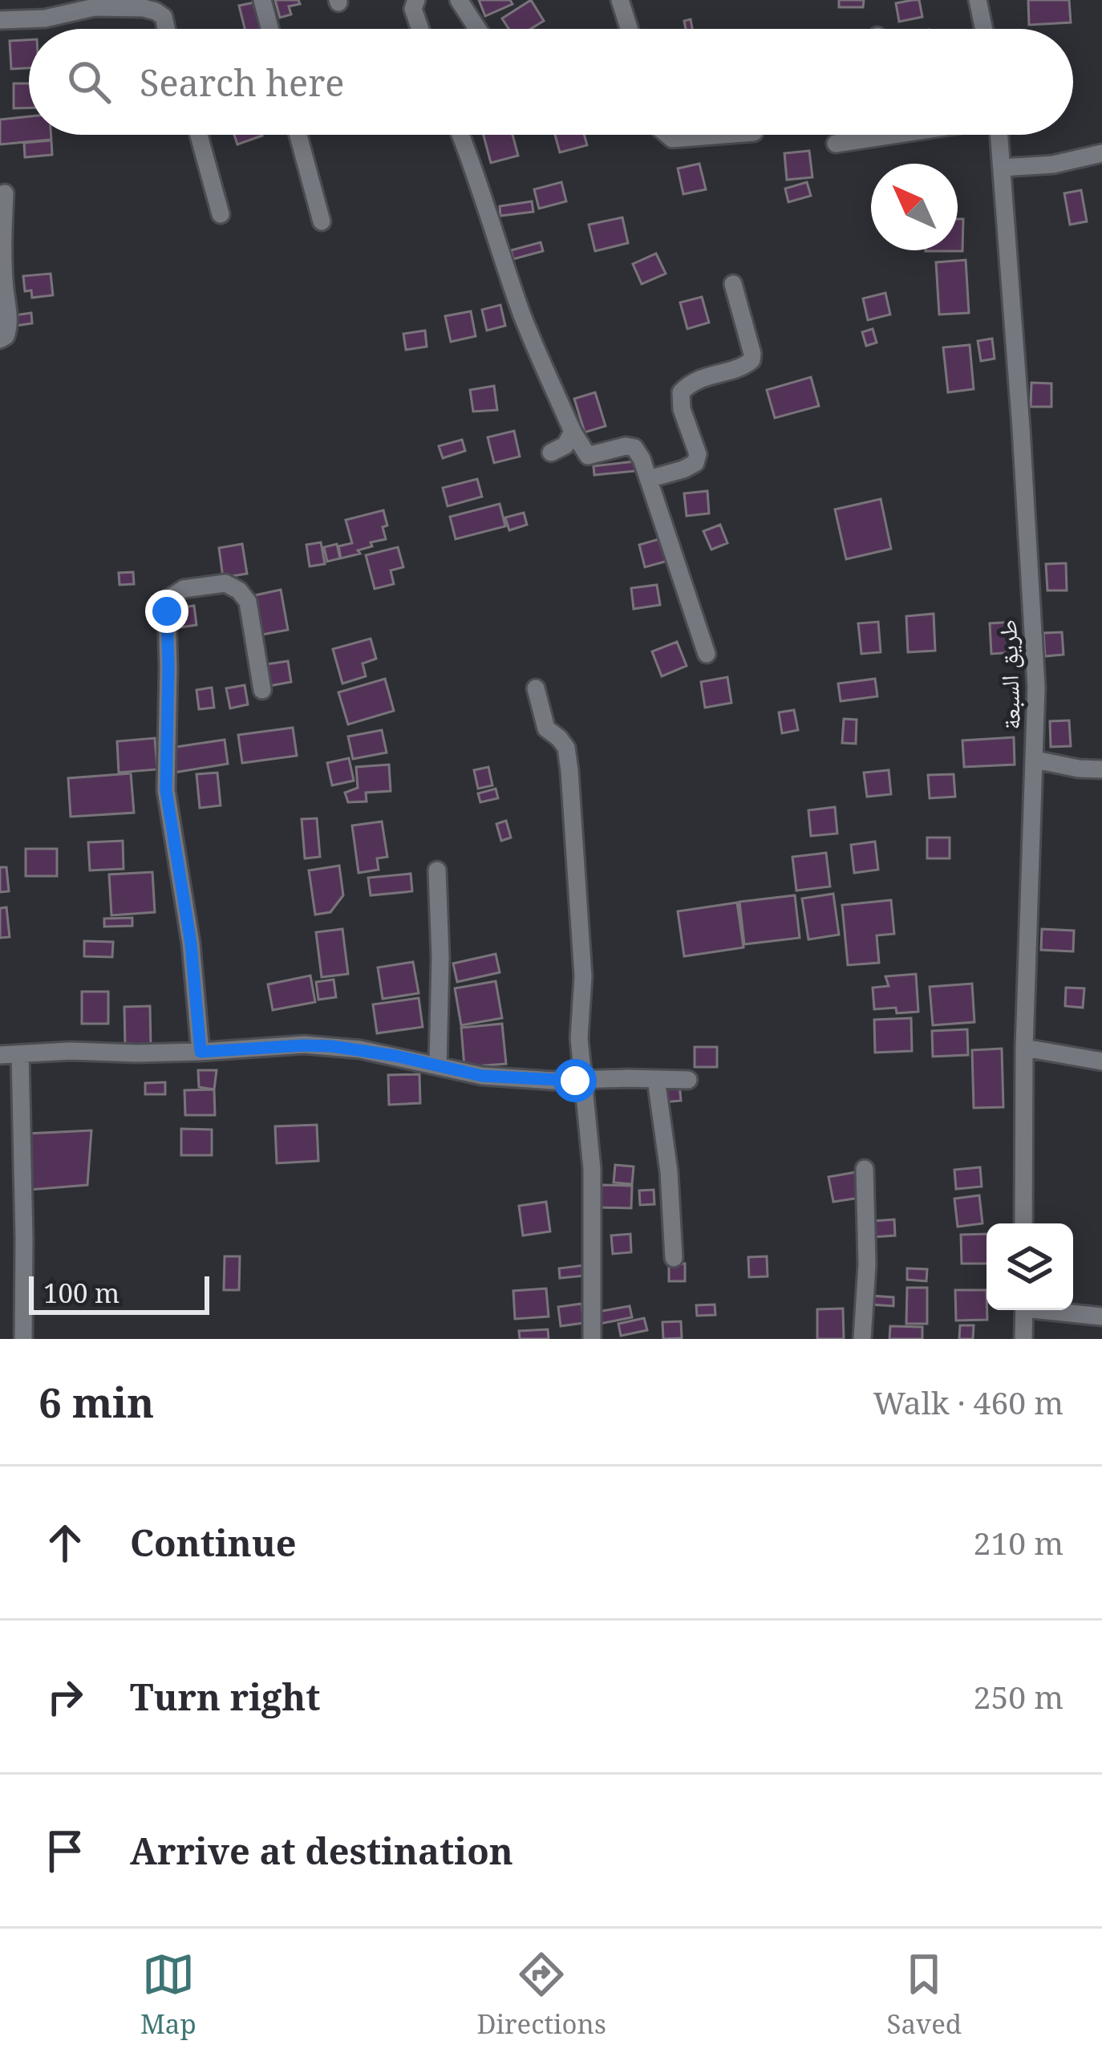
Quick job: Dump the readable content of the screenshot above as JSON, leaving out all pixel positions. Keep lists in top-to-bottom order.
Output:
{
  "streets": {
    "street": ["طريق السبعة"]
  },
  "scale_bar": "100 m",
  "north": "top left",
  "page": {
    "search": "Search here",
    "scale": "100 m",
    "heading": ["6 min", "Walk · 460 m"],
    "list": [
      ["Continue", "210 m"],
      ["Turn right", "250 m"],
      "Arrive at destination"
    ],
    "nav": ["Map", "Directions", "Saved"]
  }
}
